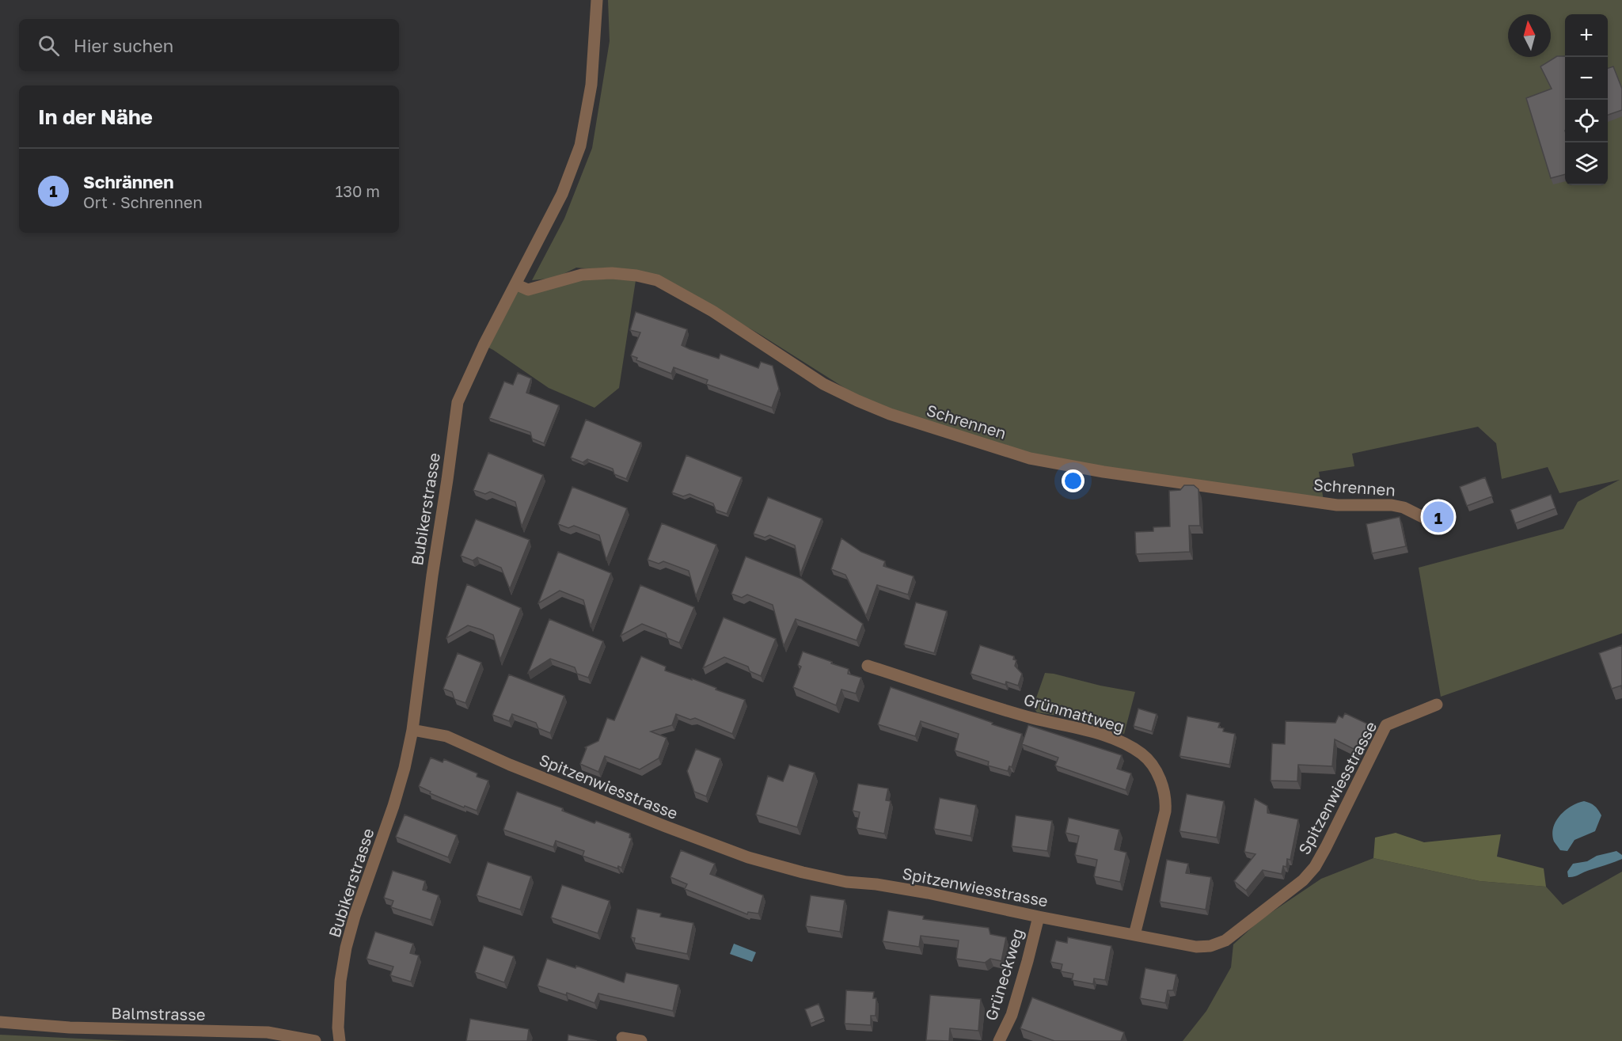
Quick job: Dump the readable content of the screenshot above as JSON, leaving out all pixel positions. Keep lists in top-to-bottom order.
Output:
{
  "streets": {
    "street": [
      "Schrennen",
      "Bubikerstrasse",
      "Grünmattweg",
      "Spitzenwiesstrasse",
      "Grüneckweg",
      "Balmstrasse"
    ]
  },
  "crossings": [
    ["Schrennen", "Bubikerstrasse"],
    ["Bubikerstrasse", "Spitzenwiesstrasse"],
    ["Grünmattweg", "Spitzenwiesstrasse"],
    ["Spitzenwiesstrasse", "Grüneckweg"]
  ],
  "north": "top",
  "page": {
    "map_buttons": ["+", "−"],
    "search": "Hier suchen",
    "heading": "In der Nähe",
    "list": [
      {
        "mark": "1",
        "name": "Schrännen",
        "note": "Ort · Schrennen",
        "value": "130 m"
      }
    ],
    "pins": "1"
  }
}
